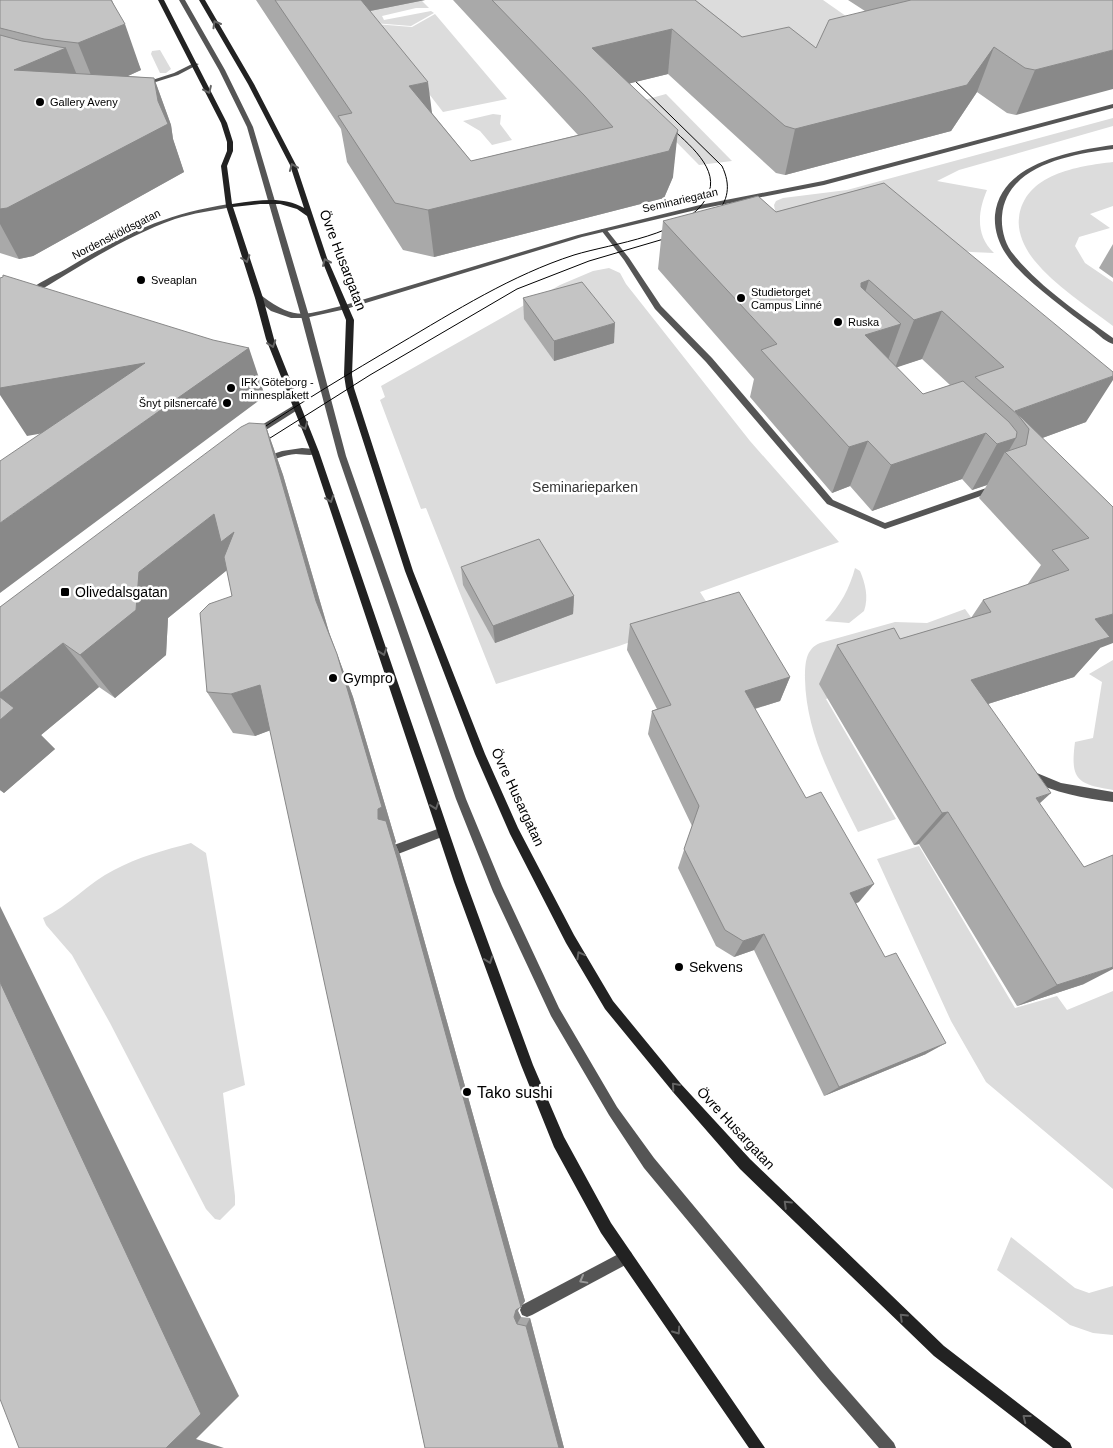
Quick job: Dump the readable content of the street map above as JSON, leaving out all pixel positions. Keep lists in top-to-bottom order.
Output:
{
  "streets": {
    "main road": ["Nordenskiöldsgatan", "Övre Husargatan"],
    "street": ["Seminariegatan"]
  },
  "crossings": [
    ["Seminariegatan", "Övre Husargatan"],
    ["Nordenskiöldsgatan", "Övre Husargatan"]
  ],
  "parks": ["Seminarieparken"],
  "places": {
    "other": [
      "Gallery Aveny",
      "Sveaplan",
      "Studietorget Campus Linné",
      "Ruska",
      "IFK Göteborg - minnesplakett",
      "Šnyt pilsnercafé",
      "Gympro",
      "Sekvens",
      "Tako sushi"
    ],
    "transit": ["Olivedalsgatan"]
  }
}
